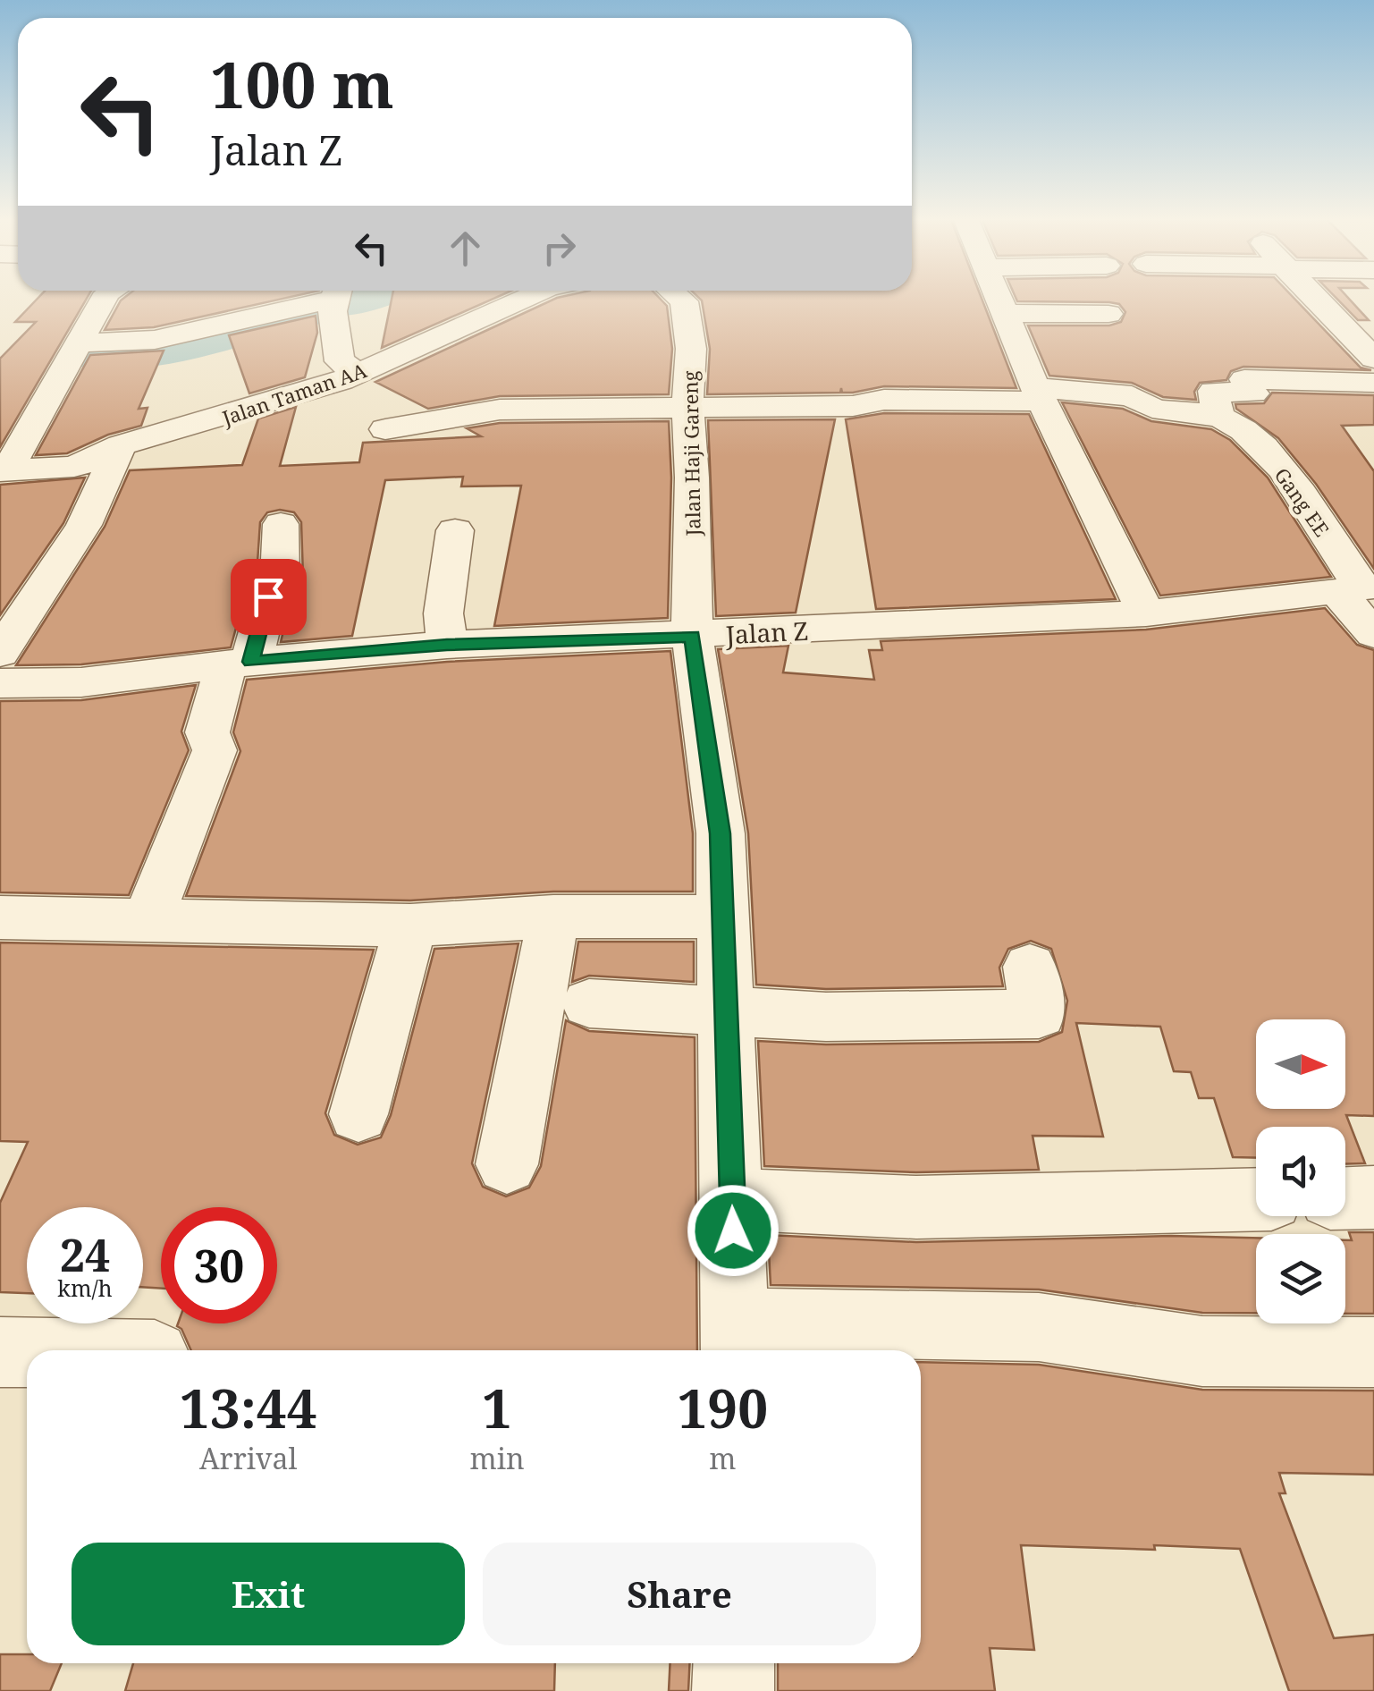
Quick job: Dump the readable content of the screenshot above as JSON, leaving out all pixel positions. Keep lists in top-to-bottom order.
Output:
{
  "streets": {
    "street": [
      "Jalan Taman AA",
      "Jalan Haji Gareng",
      "Gang EE",
      "Jalan Z"
    ]
  },
  "crossings": [
    ["Jalan Haji Gareng", "Jalan Z"],
    ["Gang EE", "Jalan Z"]
  ],
  "north": "right",
  "page": {
    "turn": ["100 m", "Jalan Z"],
    "speed": "24 km/h",
    "limit": "30",
    "eta": [
      "13:44",
      "Arrival",
      "1",
      "min",
      "190",
      "m"
    ],
    "buttons": ["Exit", "Share"]
  }
}
